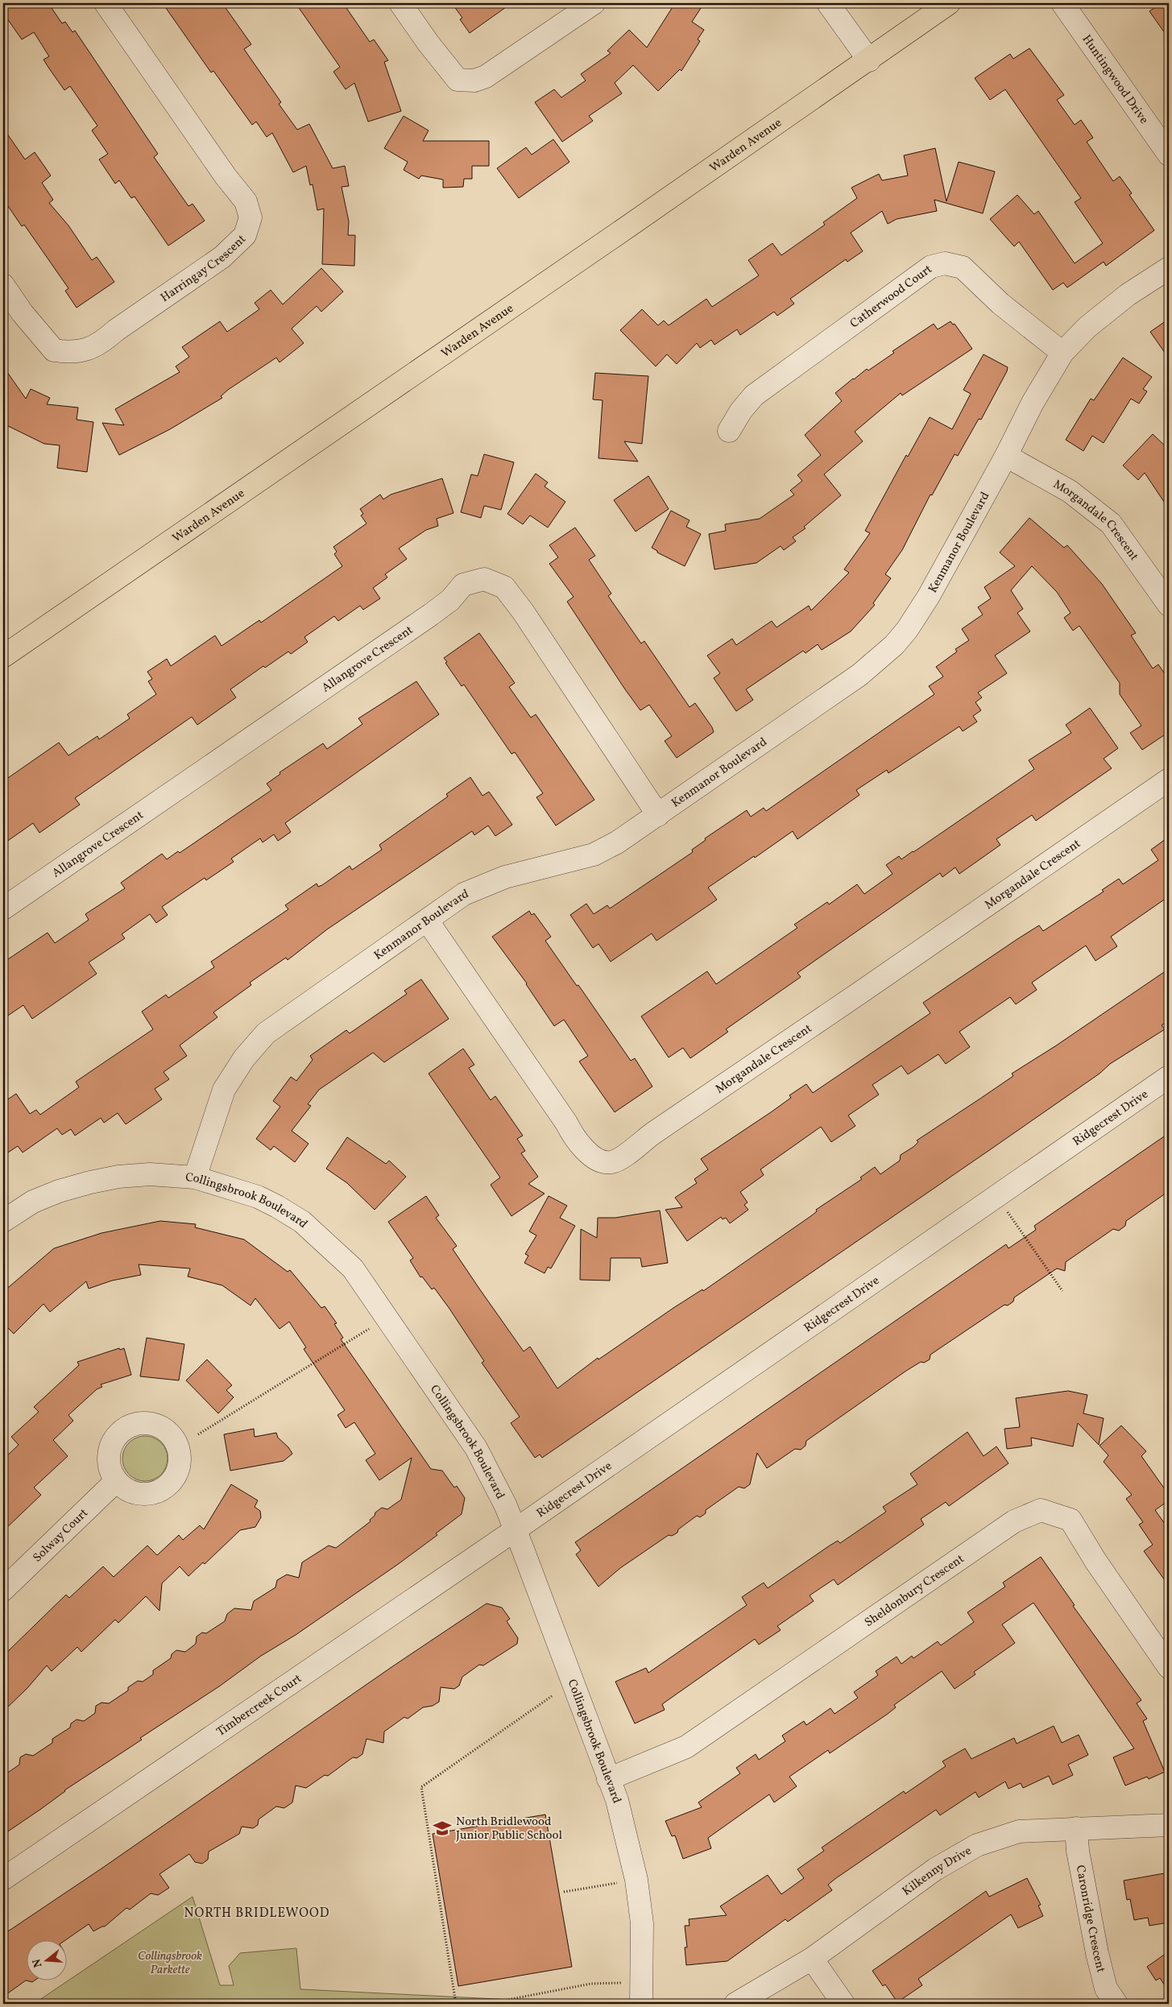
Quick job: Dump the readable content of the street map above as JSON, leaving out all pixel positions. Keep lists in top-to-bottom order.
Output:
{
  "streets": {
    "main road": ["Warden Avenue"],
    "street": [
      "Huntingwood Drive",
      "Harringay Crescent",
      "Catherwood Court",
      "Morgandale Crescent",
      "Kenmanor Boulevard",
      "Allangrove Crescent",
      "Ridgecrest Drive",
      "Collingsbrook Boulevard",
      "Solway Court",
      "Sheldonbury Crescent",
      "Timbercreek Court",
      "Kilkenny Drive",
      "Caronridge Crescent"
    ]
  },
  "crossings": [
    ["Catherwood Court", "Kenmanor Boulevard"],
    ["Morgandale Crescent", "Kenmanor Boulevard"],
    ["Kenmanor Boulevard", "Allangrove Crescent"],
    ["Kenmanor Boulevard", "Collingsbrook Boulevard"],
    ["Ridgecrest Drive", "Collingsbrook Boulevard"],
    ["Ridgecrest Drive", "Timbercreek Court"],
    ["Collingsbrook Boulevard", "Sheldonbury Crescent"],
    ["Collingsbrook Boulevard", "Timbercreek Court"],
    ["Kilkenny Drive", "Caronridge Crescent"]
  ],
  "districts": ["NORTH BRIDLEWOOD"],
  "parks": ["Collingsbrook Parkette"],
  "places": {
    "school or university": ["North Bridlewood Junior Public School"]
  },
  "north": "left"
}
